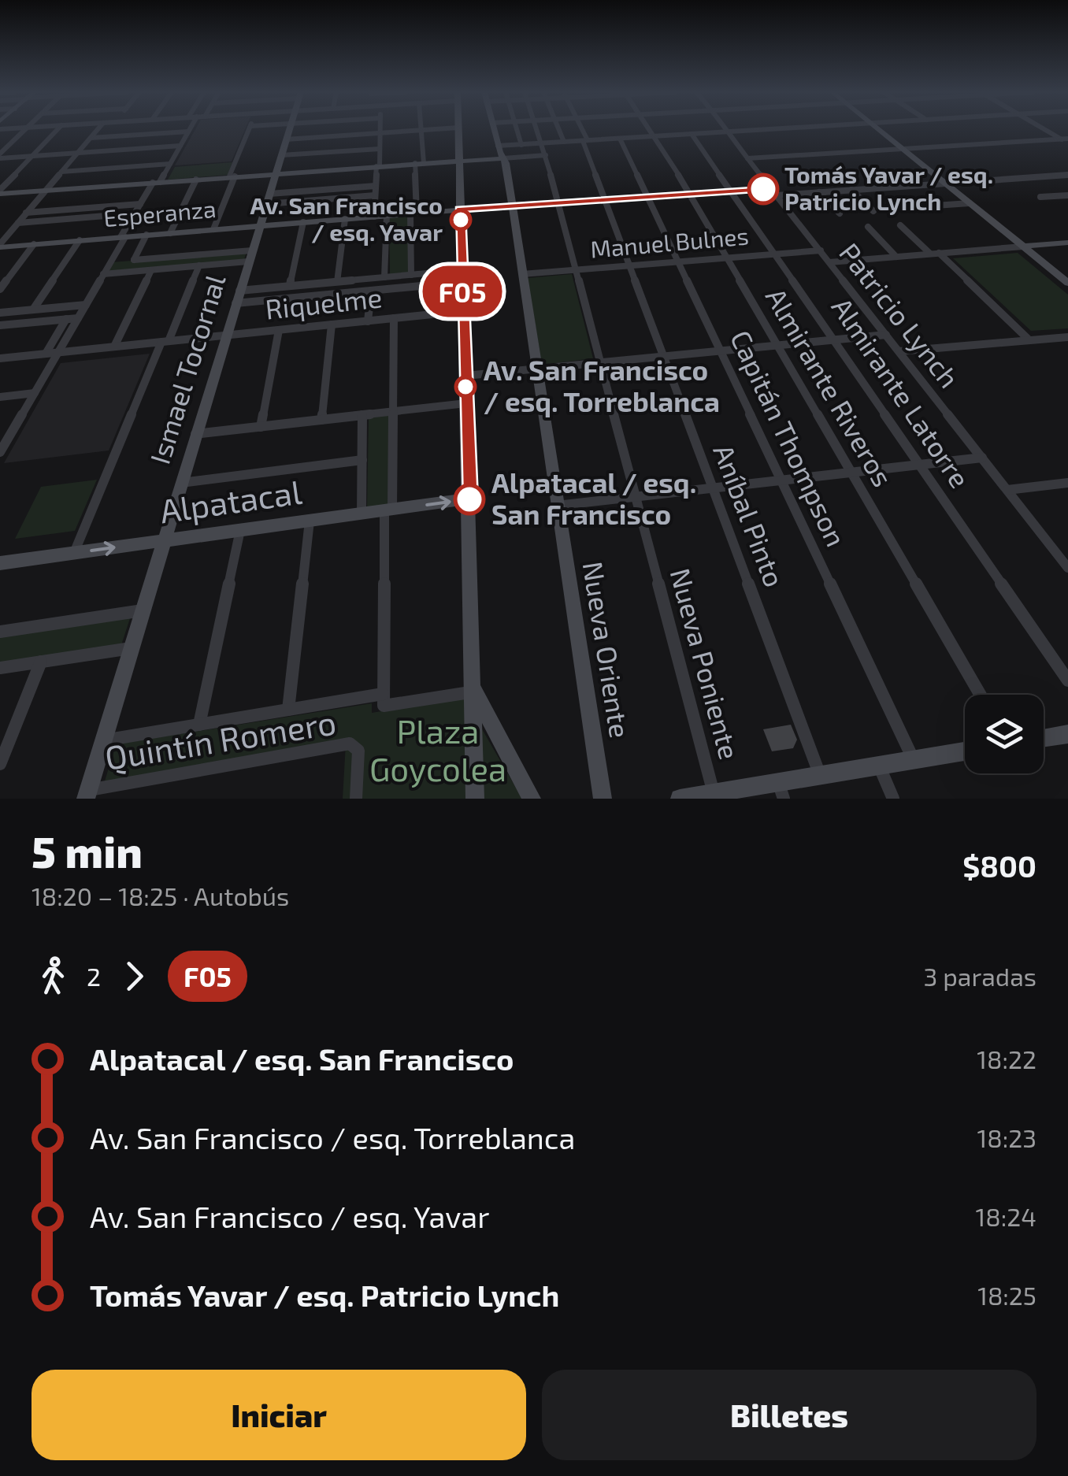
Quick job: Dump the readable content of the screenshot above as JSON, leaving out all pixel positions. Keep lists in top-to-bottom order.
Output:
{
  "streets": {
    "street": [
      "Esperanza",
      "Manuel Bulnes",
      "Riquelme",
      "Patricio Lynch",
      "Ismael Tocornal",
      "Almirante Riveros",
      "Almirante Latorre",
      "Capitán Thompson",
      "Alpatacal",
      "Aníbal Pinto",
      "Nueva Oriente",
      "Nueva Poniente",
      "Quintín Romero"
    ]
  },
  "crossings": [
    ["Esperanza", "Ismael Tocornal"],
    ["Esperanza", "Nueva Oriente"],
    ["Manuel Bulnes", "Patricio Lynch"],
    ["Manuel Bulnes", "Almirante Riveros"],
    ["Manuel Bulnes", "Almirante Latorre"],
    ["Manuel Bulnes", "Capitán Thompson"],
    ["Manuel Bulnes", "Aníbal Pinto"],
    ["Manuel Bulnes", "Nueva Oriente"],
    ["Manuel Bulnes", "Nueva Poniente"],
    ["Riquelme", "Ismael Tocornal"],
    ["Ismael Tocornal", "Alpatacal"],
    ["Ismael Tocornal", "Quintín Romero"]
  ],
  "parks": ["Plaza Goycolea"],
  "places": [
    "Tomás Yavar / esq. Patricio Lynch",
    "Av. San Francisco / esq. Yavar",
    "Av. San Francisco / esq. Torreblanca",
    "Alpatacal / esq. San Francisco"
  ],
  "lines": ["bus line F05"],
  "page": {
    "on_map": "F05",
    "heading": ["5 min", "18:20 – 18:25 · Autobús", "$800"],
    "legs": ["2", "F05", "3 paradas"],
    "list": [
      {
        "name": "Alpatacal / esq. San Francisco",
        "value": "18:22"
      },
      {
        "name": "Av. San Francisco / esq. Torreblanca",
        "value": "18:23"
      },
      {
        "name": "Av. San Francisco / esq. Yavar",
        "value": "18:24"
      },
      {
        "name": "Tomás Yavar / esq. Patricio Lynch",
        "value": "18:25"
      }
    ],
    "buttons": ["Iniciar", "Billetes"]
  }
}
